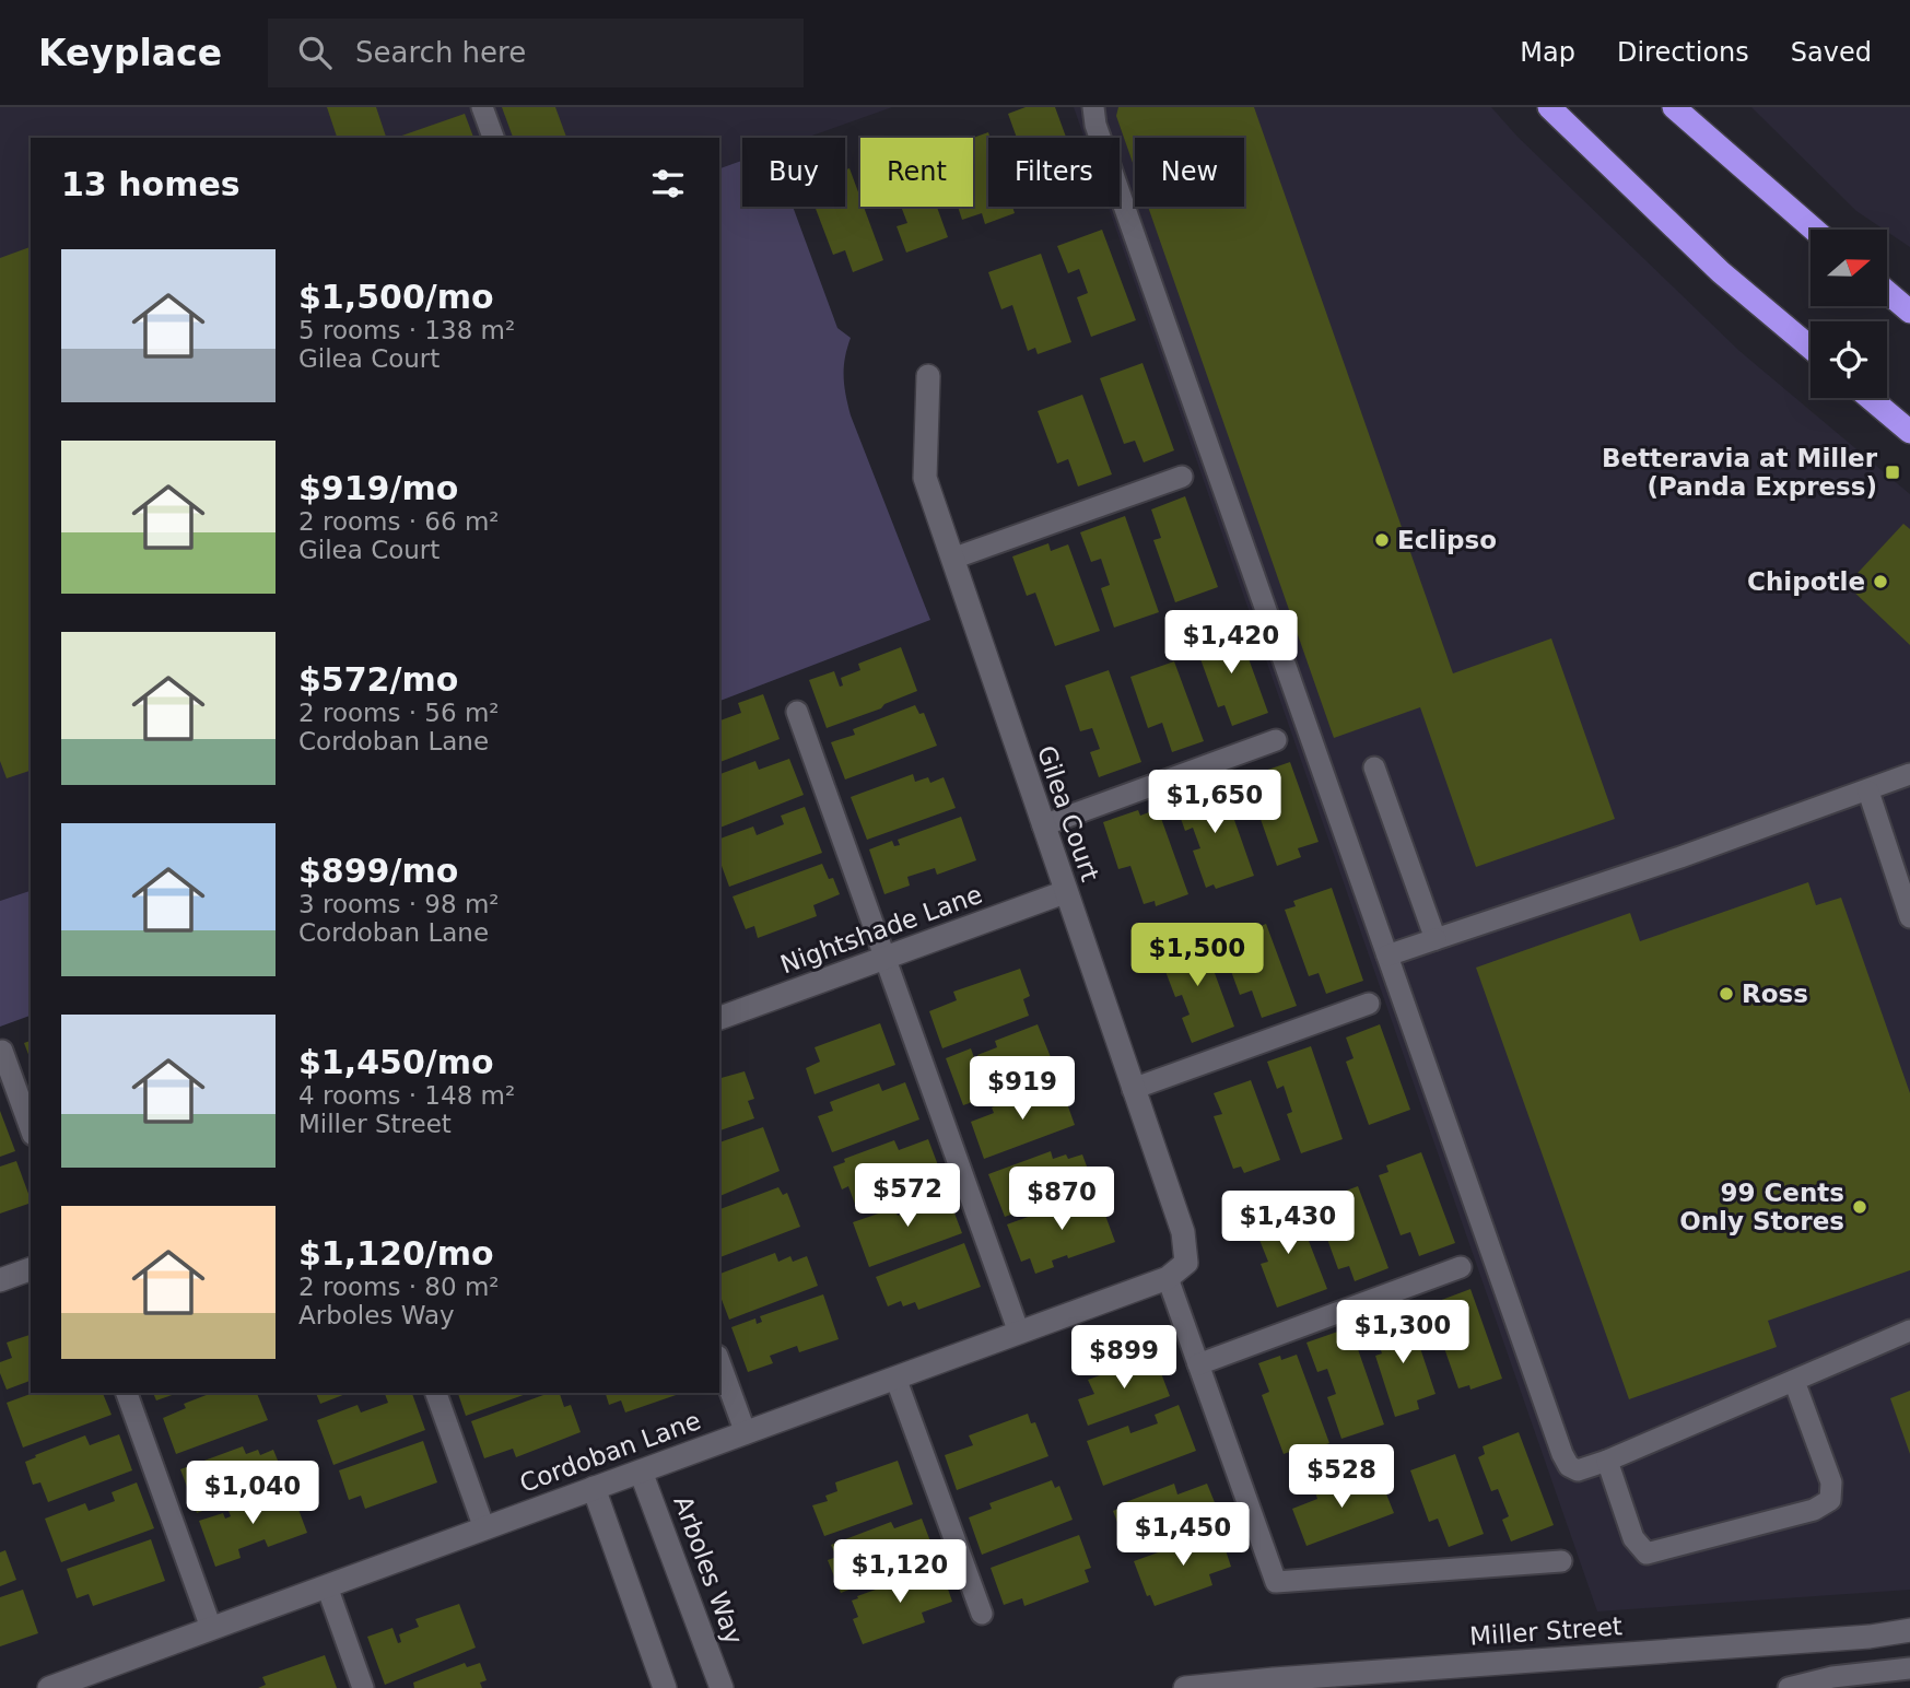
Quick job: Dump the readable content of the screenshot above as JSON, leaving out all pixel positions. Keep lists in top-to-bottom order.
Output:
{
  "streets": {
    "street": [
      "Gilea Court",
      "Nightshade Lane",
      "Cordoban Lane",
      "Arboles Way",
      "Miller Street"
    ]
  },
  "crossings": [
    ["Gilea Court", "Nightshade Lane"],
    ["Gilea Court", "Cordoban Lane"],
    ["Cordoban Lane", "Arboles Way"]
  ],
  "places": {
    "transit": ["Betteravia at Miller (Panda Express)"],
    "other": [
      "Eclipso",
      "Chipotle",
      "Ross",
      "99 Cents Only Stores"
    ]
  },
  "north": "right",
  "page": {
    "header": "Keyplace",
    "search": "Search here",
    "nav": ["Map", "Directions", "Saved"],
    "chip": [
      "Buy",
      "Rent",
      "Filters",
      "New"
    ],
    "heading": "13 homes",
    "list": [
      {
        "name": "$1,500/mo",
        "note": "5 rooms · 138 m² · Gilea Court"
      },
      {
        "name": "$919/mo",
        "note": "2 rooms · 66 m² · Gilea Court"
      },
      {
        "name": "$572/mo",
        "note": "2 rooms · 56 m² · Cordoban Lane"
      },
      {
        "name": "$899/mo",
        "note": "3 rooms · 98 m² · Cordoban Lane"
      },
      {
        "name": "$1,450/mo",
        "note": "4 rooms · 148 m² · Miller Street"
      },
      {
        "name": "$1,120/mo",
        "note": "2 rooms · 80 m² · Arboles Way"
      }
    ],
    "price": [
      "$1,420",
      "$1,650",
      "$1,500",
      "$919",
      "$572",
      "$870",
      "$1,430",
      "$1,300",
      "$899",
      "$528",
      "$1,040",
      "$1,450",
      "$1,120"
    ]
  }
}
